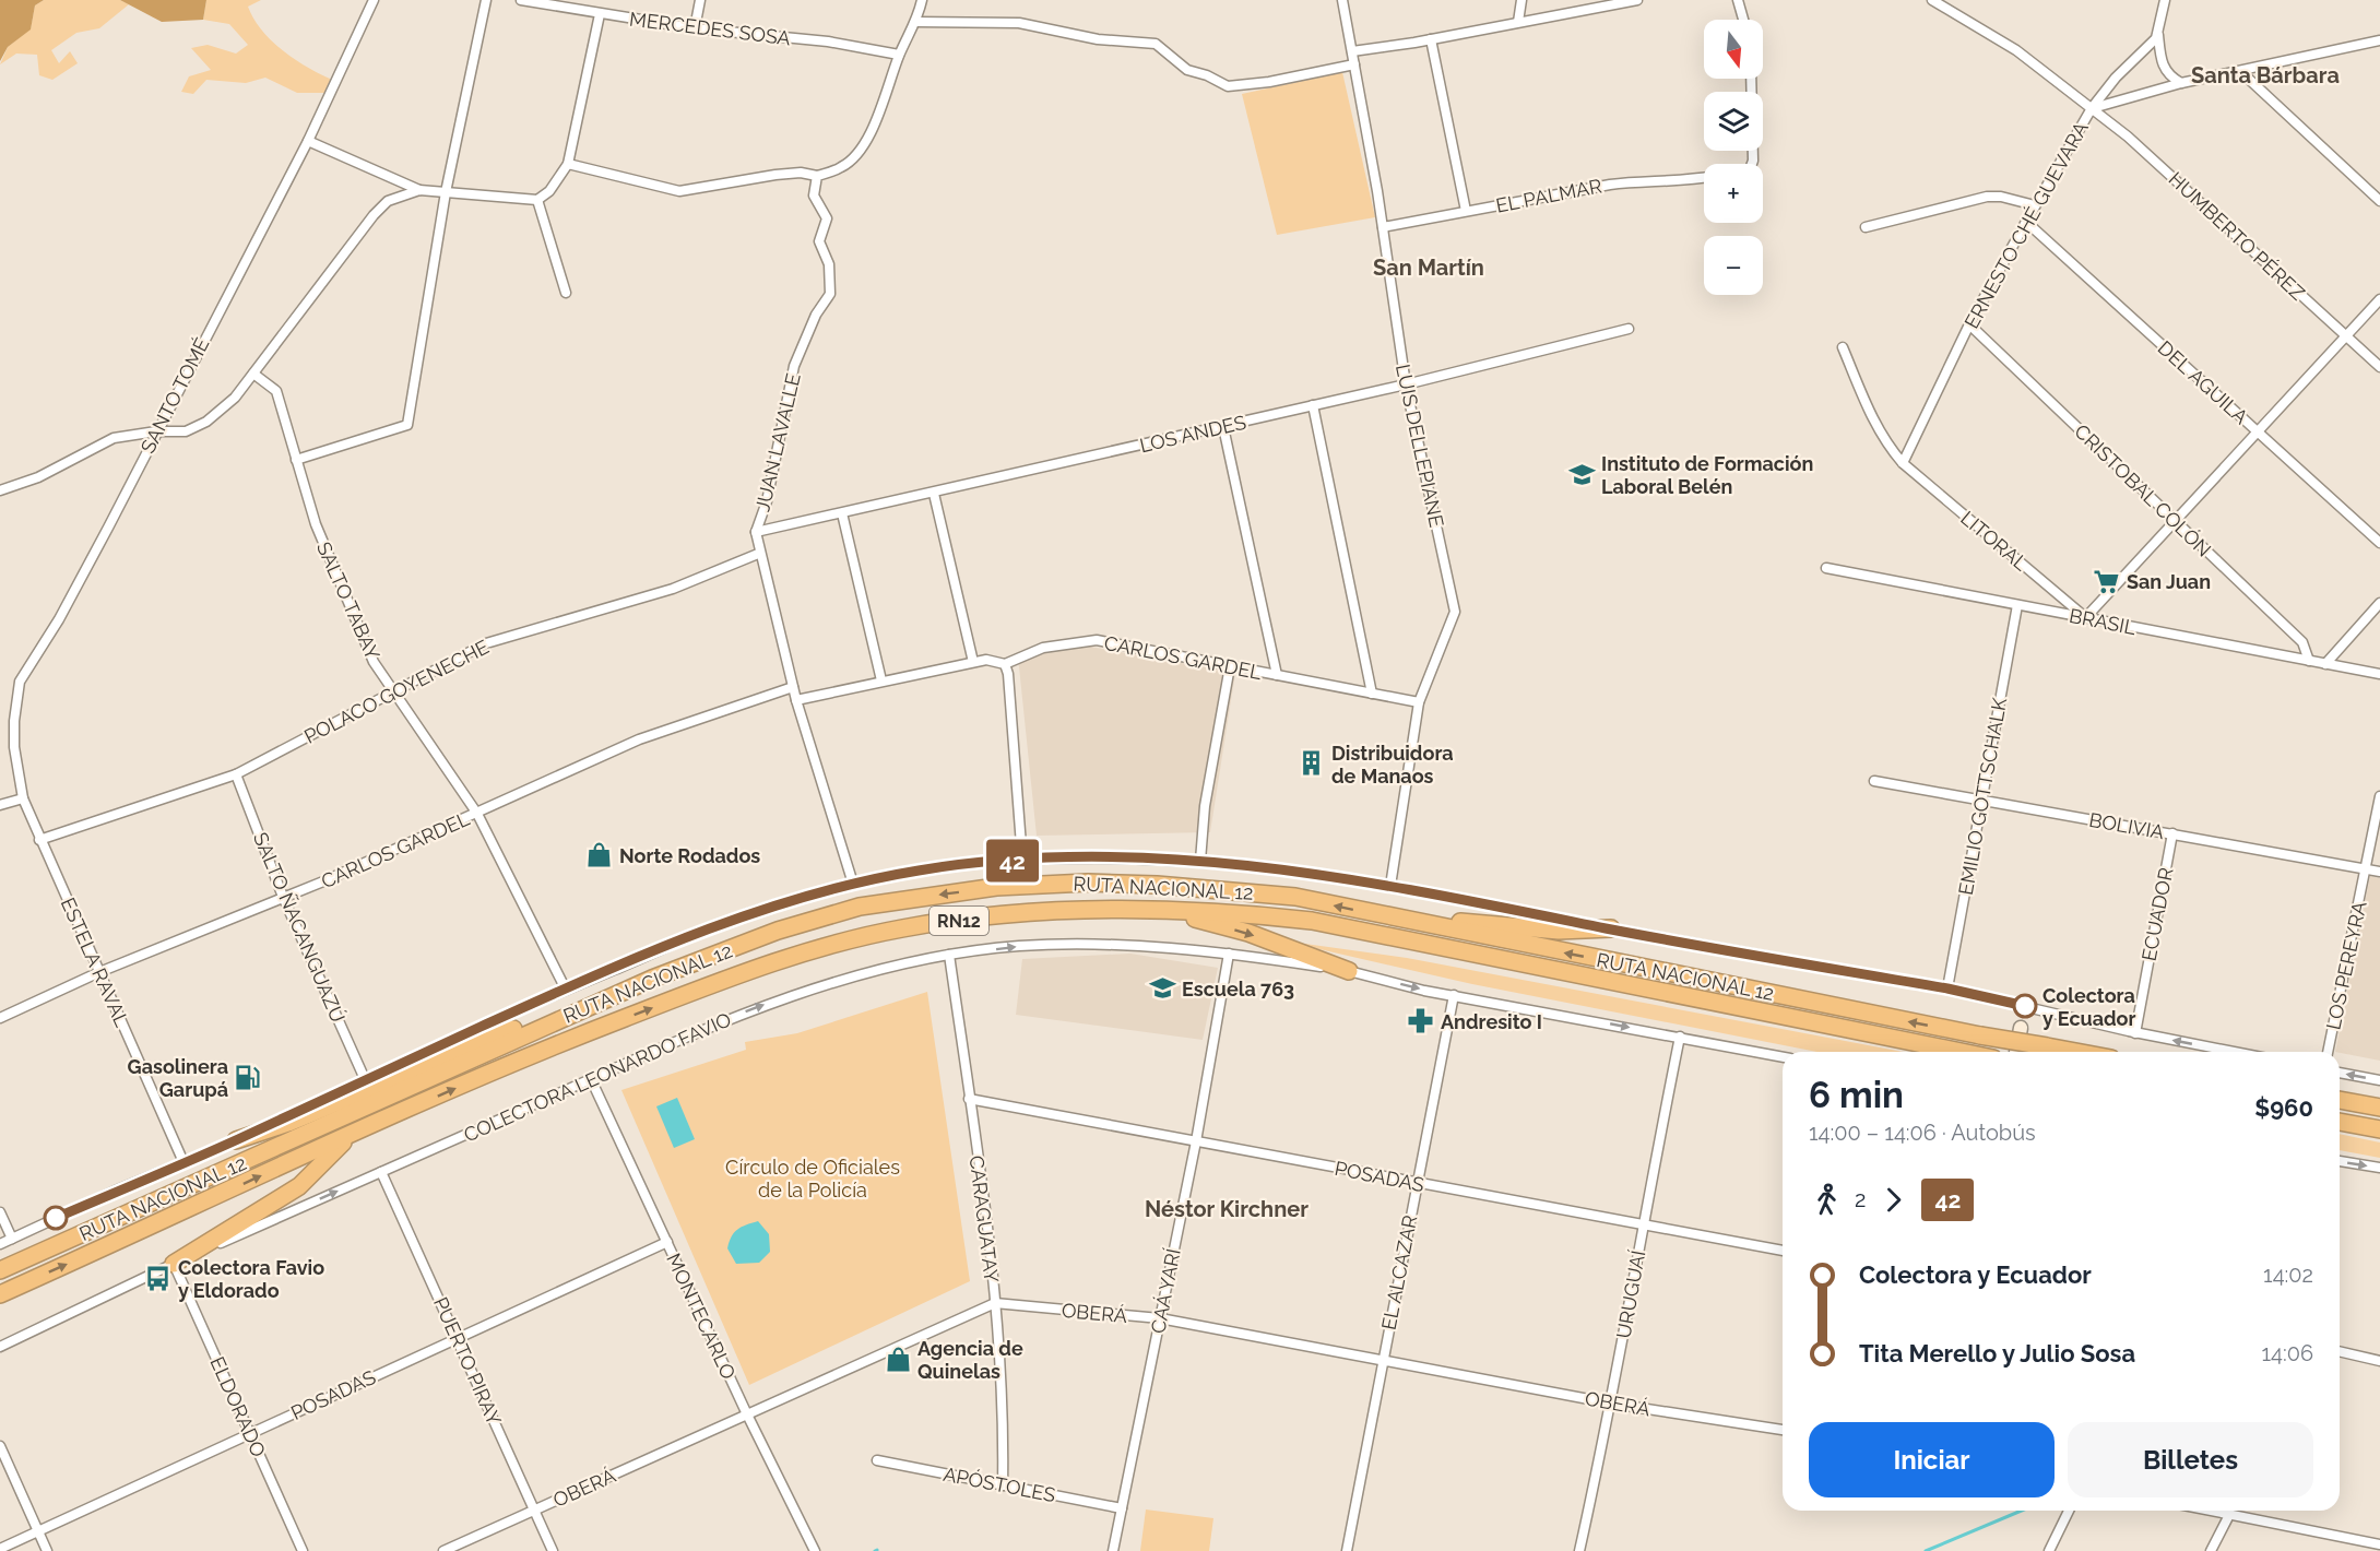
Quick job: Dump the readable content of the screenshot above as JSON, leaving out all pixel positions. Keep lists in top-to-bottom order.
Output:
{
  "streets": {
    "highway": ["RUTA NACIONAL 12", "RN12"],
    "street": [
      "MERCEDES SOSA",
      "EL PALMAR",
      "ERNESTO CHÉ GUEVARA",
      "HUMBERTO PÉREZ",
      "DEL AGUILA",
      "SANTO TOMÉ",
      "LOS ANDES",
      "JUAN LAVALLE",
      "LUIS DELLEPIANE",
      "CRISTOBAL COLÓN",
      "LITORAL",
      "SALTO TABAY",
      "BRASIL",
      "CARLOS GARDEL",
      "POLACO GOYENECHE",
      "EMILIO GOTTSCHALK",
      "BOLIVIA",
      "ECUADOR",
      "SALTO ÑACANGUAZÚ",
      "ESTELA RAVAL",
      "LOS PEREYRA",
      "COLECTORA LEONARDO FAVIO",
      "POSADAS",
      "CARAGUATAY",
      "EL ALCAZAR",
      "CAÁ YARÍ",
      "URUGUAÍ",
      "OBERÁ",
      "MONTECARLO",
      "PUERTO PIRAY",
      "ELDORADO",
      "APÓSTOLES"
    ]
  },
  "crossings": [
    ["EL PALMAR", "LUIS DELLEPIANE"],
    ["ERNESTO CHÉ GUEVARA", "HUMBERTO PÉREZ"],
    ["ERNESTO CHÉ GUEVARA", "DEL AGUILA"],
    ["ERNESTO CHÉ GUEVARA", "CRISTOBAL COLÓN"],
    ["ERNESTO CHÉ GUEVARA", "LITORAL"],
    ["SANTO TOMÉ", "ESTELA RAVAL"],
    ["LOS ANDES", "JUAN LAVALLE"],
    ["LOS ANDES", "LUIS DELLEPIANE"],
    ["JUAN LAVALLE", "CARLOS GARDEL"],
    ["JUAN LAVALLE", "POLACO GOYENECHE"],
    ["LUIS DELLEPIANE", "CARLOS GARDEL"],
    ["CRISTOBAL COLÓN", "BRASIL"],
    ["LITORAL", "BRASIL"],
    ["SALTO TABAY", "CARLOS GARDEL"],
    ["SALTO TABAY", "POLACO GOYENECHE"],
    ["BRASIL", "EMILIO GOTTSCHALK"],
    ["CARLOS GARDEL", "SALTO ÑACANGUAZÚ"],
    ["CARLOS GARDEL", "ESTELA RAVAL"],
    ["POLACO GOYENECHE", "SALTO ÑACANGUAZÚ"],
    ["POLACO GOYENECHE", "ESTELA RAVAL"],
    ["EMILIO GOTTSCHALK", "BOLIVIA"],
    ["BOLIVIA", "ECUADOR"],
    ["BOLIVIA", "LOS PEREYRA"],
    ["COLECTORA LEONARDO FAVIO", "CARAGUATAY"],
    ["COLECTORA LEONARDO FAVIO", "CAÁ YARÍ"],
    ["COLECTORA LEONARDO FAVIO", "MONTECARLO"],
    ["COLECTORA LEONARDO FAVIO", "PUERTO PIRAY"],
    ["COLECTORA LEONARDO FAVIO", "ELDORADO"],
    ["POSADAS", "CARAGUATAY"],
    ["POSADAS", "EL ALCAZAR"],
    ["POSADAS", "CAÁ YARÍ"],
    ["POSADAS", "URUGUAÍ"],
    ["POSADAS", "MONTECARLO"],
    ["POSADAS", "PUERTO PIRAY"],
    ["POSADAS", "ELDORADO"],
    ["CARAGUATAY", "OBERÁ"],
    ["CARAGUATAY", "APÓSTOLES"],
    ["EL ALCAZAR", "OBERÁ"],
    ["CAÁ YARÍ", "OBERÁ"],
    ["CAÁ YARÍ", "APÓSTOLES"],
    ["URUGUAÍ", "OBERÁ"],
    ["OBERÁ", "MONTECARLO"],
    ["OBERÁ", "PUERTO PIRAY"]
  ],
  "one_way": ["COLECTORA LEONARDO FAVIO"],
  "districts": ["Santa Bárbara", "San Martín", "Néstor Kirchner"],
  "parks": ["Círculo de Oficiales de la Policía"],
  "places": {
    "school or university": ["Instituto de Formación Laboral Belén", "Escuela 763"],
    "supermarket": ["San Juan"],
    "building": ["Distribuidora de Manaos"],
    "shop": ["Norte Rodados", "Agencia de Quinelas"],
    "other": ["Colectora y Ecuador"],
    "pharmacy": ["Andresito I"],
    "fuel station": ["Gasolinera Garupá"],
    "bus stop": ["Colectora Favio y Eldorado"]
  },
  "lines": ["bus line 42"],
  "north": "bottom",
  "page": {
    "on_map": "42",
    "map_buttons": ["+", "−"],
    "heading": ["6 min", "14:00 – 14:06 · Autobús", "$960"],
    "legs": ["2", "42"],
    "list": [
      {
        "name": "Colectora y Ecuador",
        "value": "14:02"
      },
      {
        "name": "Tita Merello y Julio Sosa",
        "value": "14:06"
      }
    ],
    "buttons": ["Iniciar", "Billetes"]
  }
}
